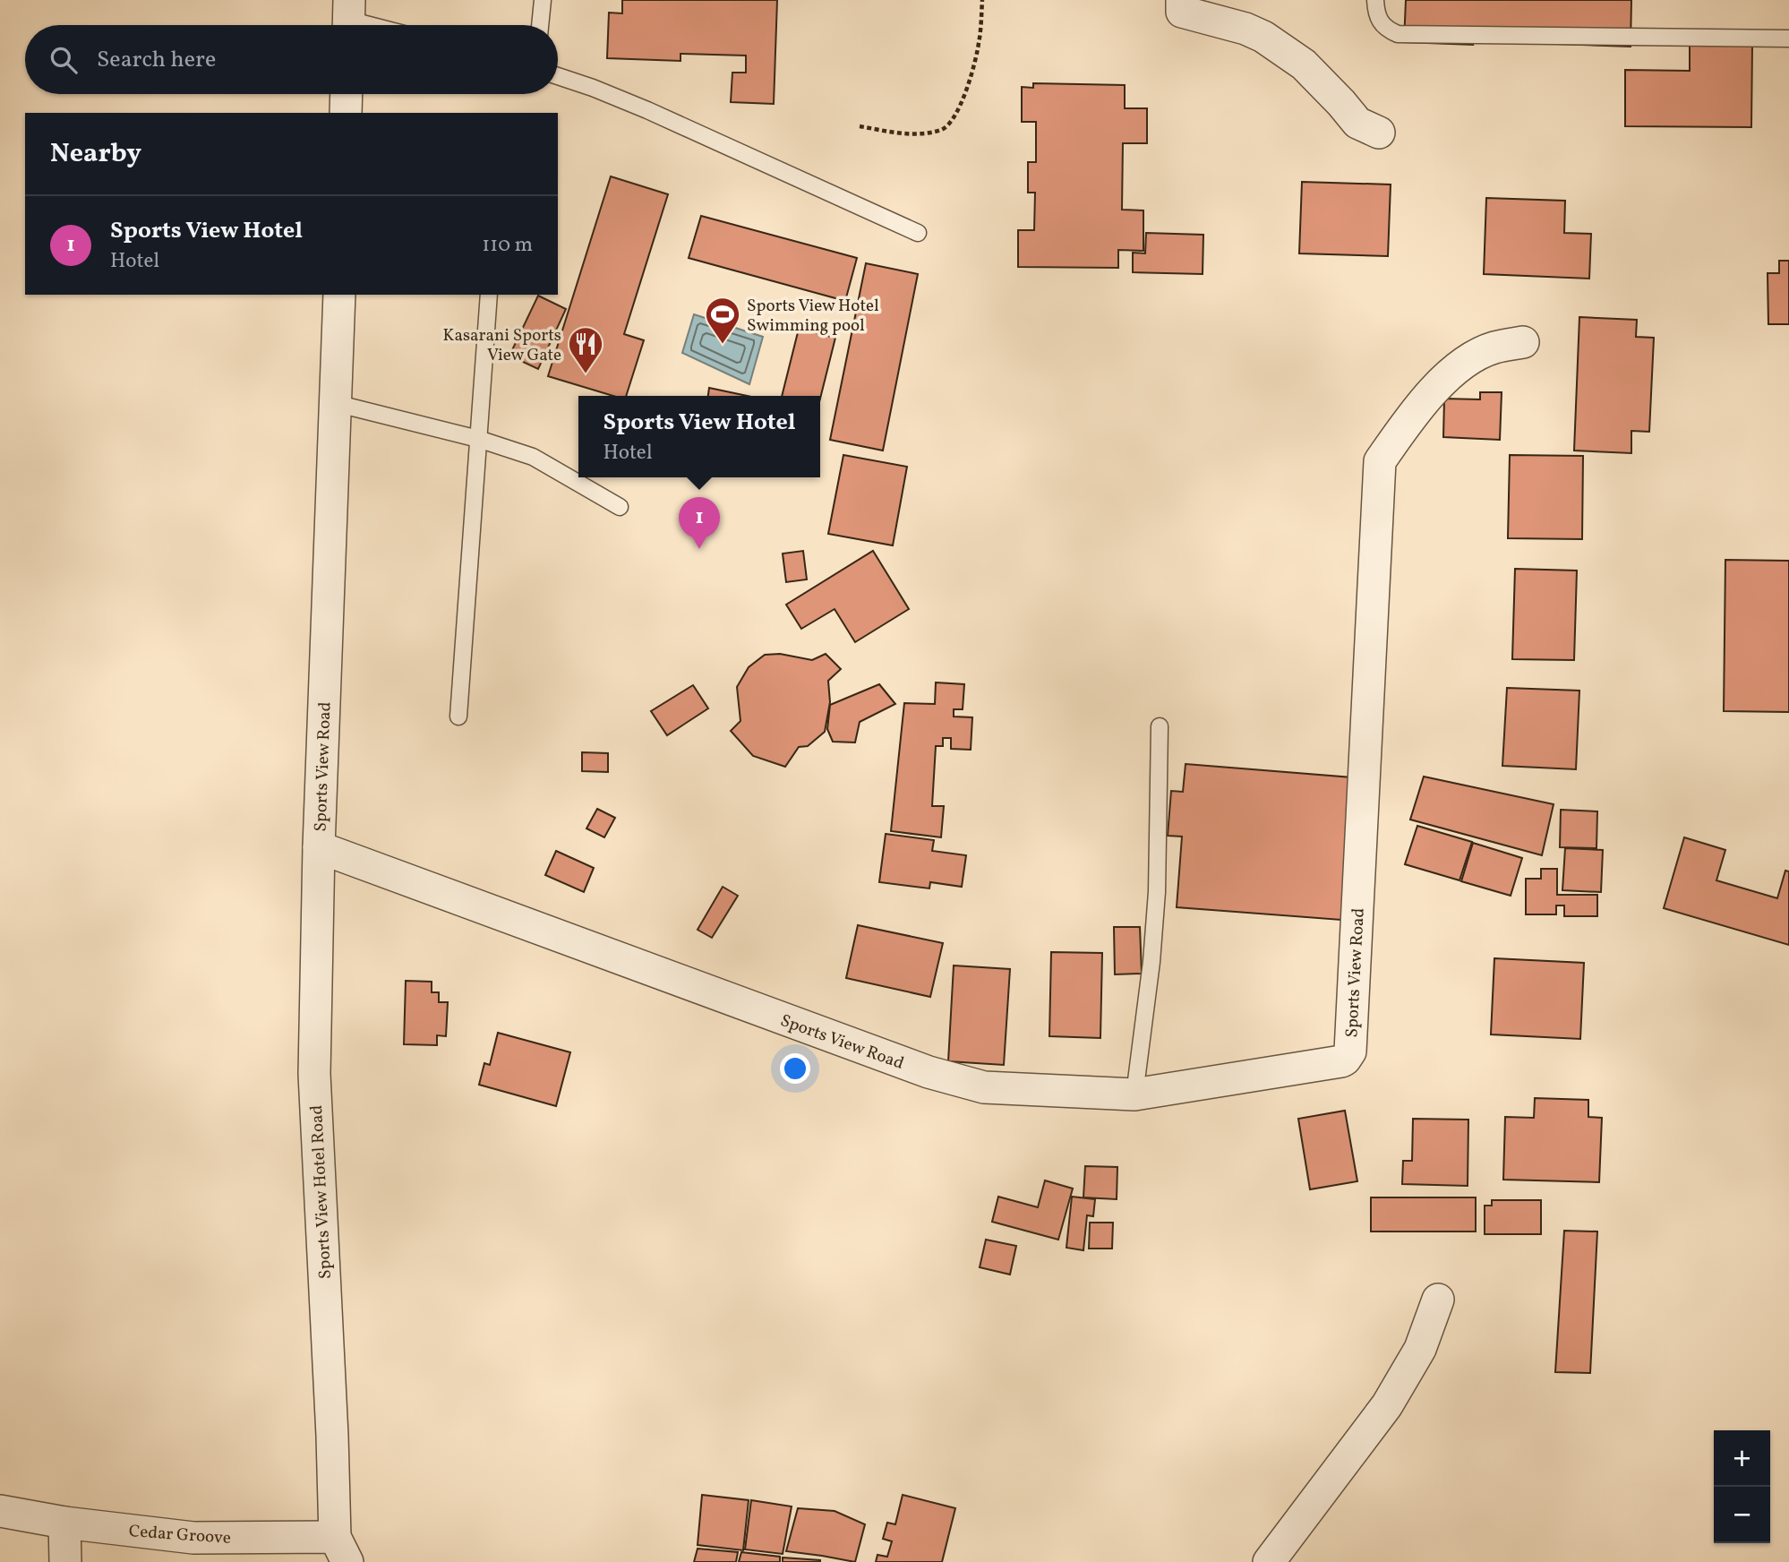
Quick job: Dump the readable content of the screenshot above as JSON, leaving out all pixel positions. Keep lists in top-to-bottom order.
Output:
{
  "streets": {
    "street": ["Sports View Road", "Sports View Hotel Road", "Cedar Groove"]
  },
  "crossings": [
    ["Sports View Road", "Sports View Hotel Road"],
    ["Sports View Hotel Road", "Cedar Groove"]
  ],
  "places": {
    "sports": ["Sports View Hotel Swimming pool"],
    "restaurant": ["Kasarani Sports View Gate"]
  },
  "page": {
    "search": "Search here",
    "heading": "Nearby",
    "list": [
      {
        "mark": "1",
        "name": "Sports View Hotel",
        "note": "Hotel",
        "value": "110 m"
      }
    ],
    "popup": ["Sports View Hotel", "Hotel"],
    "pins": "1",
    "map_buttons": ["+", "−"]
  }
}
